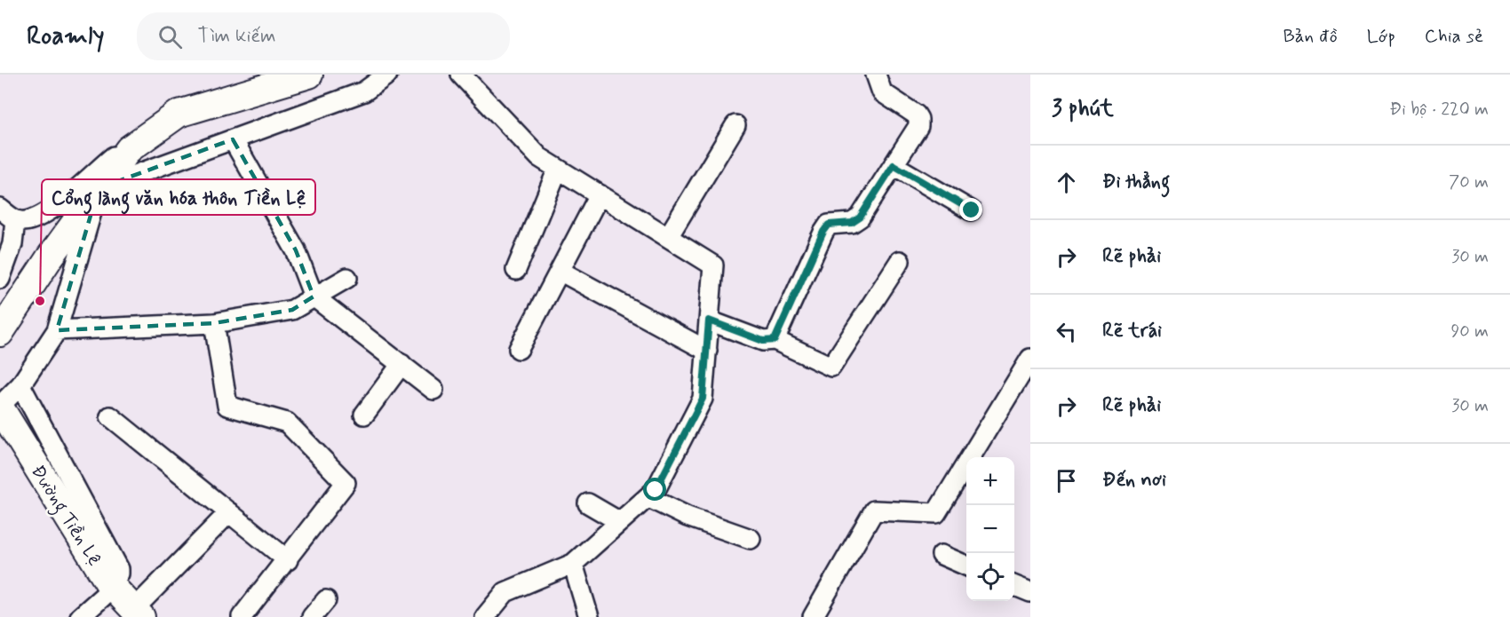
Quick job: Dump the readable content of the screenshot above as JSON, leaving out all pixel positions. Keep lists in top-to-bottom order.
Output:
{
  "streets": {
    "main road": ["Đường Tiền Lệ"]
  },
  "places": ["Cổng làng văn hóa thôn Tiền Lệ"],
  "page": {
    "header": "Roamly",
    "search": "Tìm kiếm",
    "nav": ["Bản đồ", "Lớp", "Chia sẻ"],
    "heading": ["3 phút", "Đi bộ · 220 m"],
    "list": [
      ["Đi thẳng", "70 m"],
      ["Rẽ phải", "30 m"],
      ["Rẽ trái", "90 m"],
      ["Rẽ phải", "30 m"],
      "Đến nơi"
    ],
    "map_buttons": ["+", "−"]
  }
}
